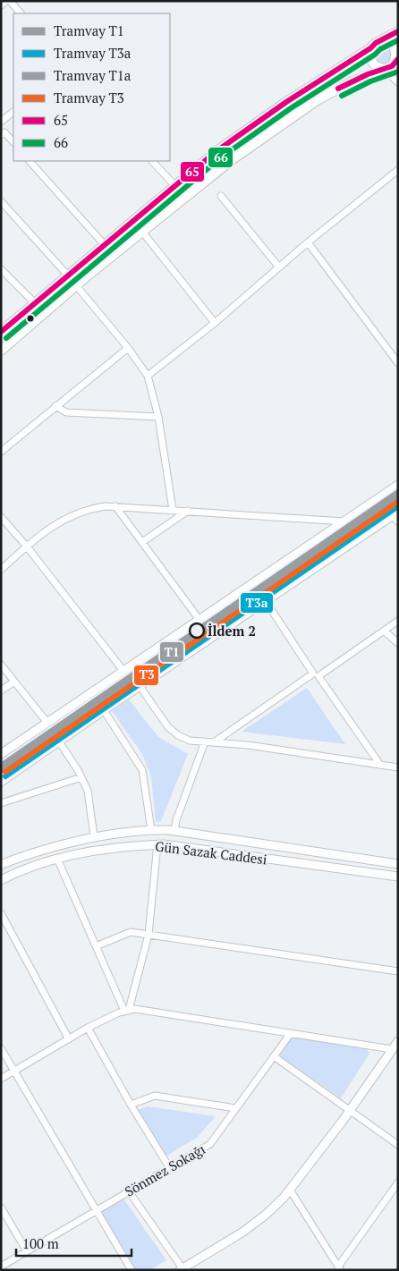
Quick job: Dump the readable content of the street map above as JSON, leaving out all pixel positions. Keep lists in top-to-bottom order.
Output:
{
  "streets": {
    "street": ["Gün Sazak Caddesi", "Sönmez Sokağı"]
  },
  "places": ["İldem 2"],
  "lines": [
    "transit line 65",
    "transit line 66",
    "tram line T1a",
    "tram line T1",
    "tram line T3",
    "tram line T3a"
  ],
  "legend": [
    "Tramvay T1",
    "Tramvay T3a",
    "Tramvay T1a",
    "Tramvay T3",
    "65",
    "66"
  ],
  "scale_bar": "100 m"
}
